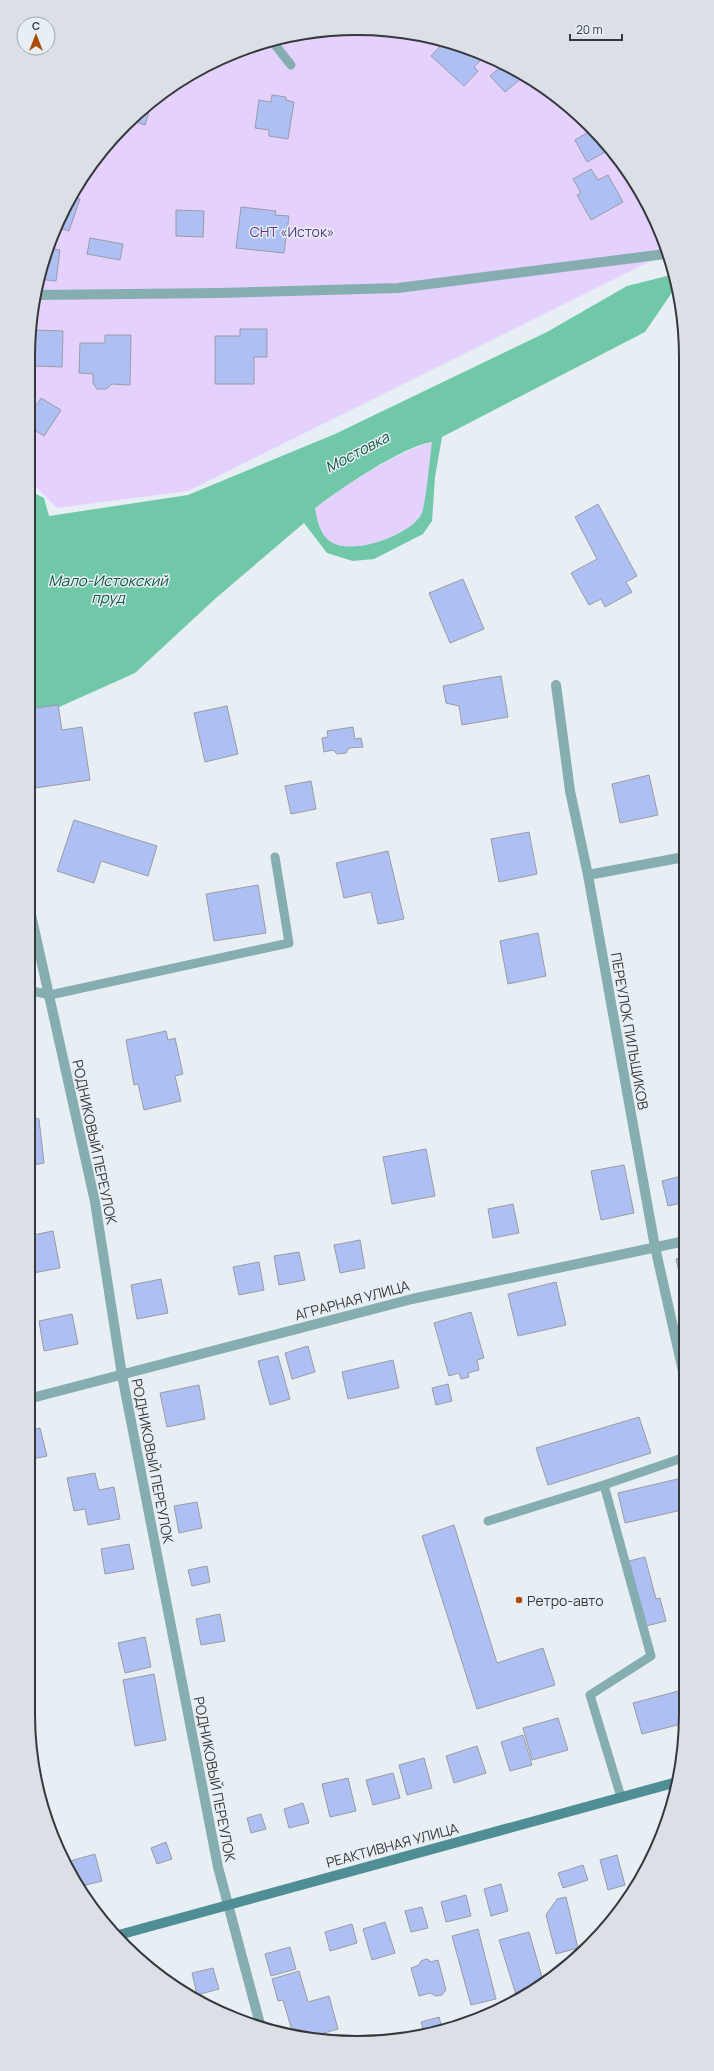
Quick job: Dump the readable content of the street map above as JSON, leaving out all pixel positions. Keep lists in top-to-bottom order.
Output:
{
  "streets": {
    "main road": ["РЕАКТИВНАЯ УЛИЦА"],
    "street": ["ПЕРЕУЛОК ПИЛЬЩИКОВ", "РОДНИКОВЫЙ ПЕРЕУЛОК", "АГРАРНАЯ УЛИЦА"]
  },
  "crossings": [
    ["ПЕРЕУЛОК ПИЛЬЩИКОВ", "АГРАРНАЯ УЛИЦА"],
    ["РОДНИКОВЫЙ ПЕРЕУЛОК", "АГРАРНАЯ УЛИЦА"],
    ["РОДНИКОВЫЙ ПЕРЕУЛОК", "РЕАКТИВНАЯ УЛИЦА"]
  ],
  "water": ["Мостовка", "Мало-Истокский пруд"],
  "parks": ["СНТ «Исток»"],
  "places": ["Ретро-авто"],
  "scale_bar": "20 m",
  "north": "top"
}
